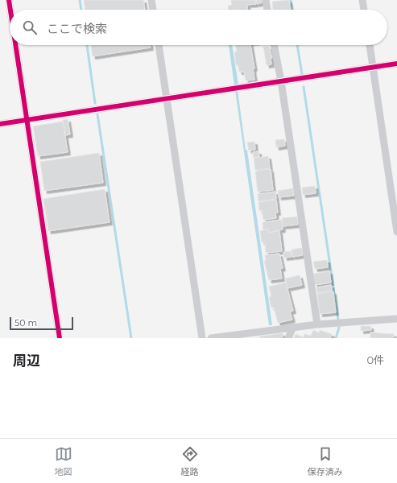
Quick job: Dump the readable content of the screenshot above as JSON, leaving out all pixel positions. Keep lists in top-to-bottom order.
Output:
{
  "scale_bar": "50 m",
  "page": {
    "search": "ここで検索",
    "scale": "50 m",
    "heading": ["周辺", "0件"],
    "nav": ["地図", "経路", "保存済み"]
  }
}
